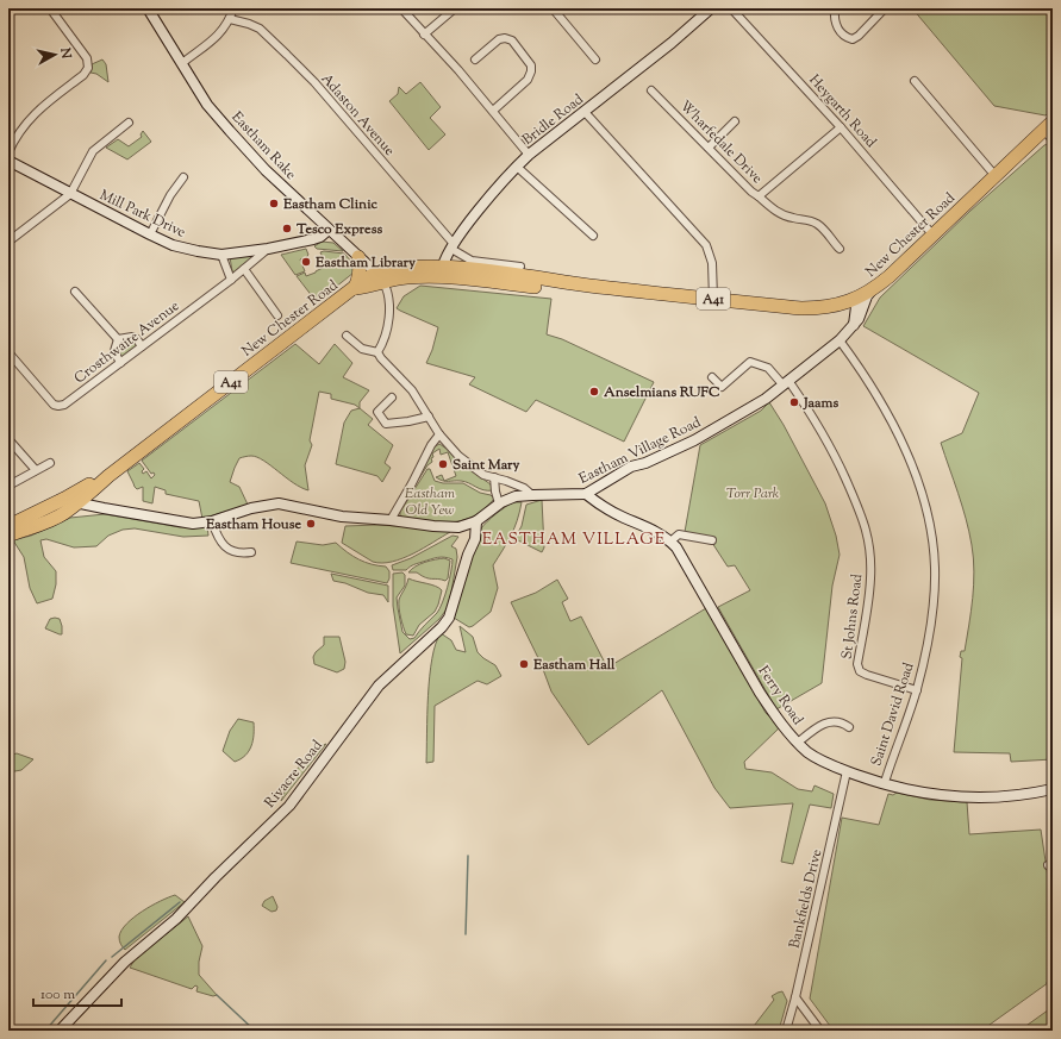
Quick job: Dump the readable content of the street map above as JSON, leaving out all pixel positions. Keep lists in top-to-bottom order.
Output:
{
  "streets": {
    "highway": ["New Chester Road", "A41"],
    "street": [
      "Heygarth Road",
      "Adaston Avenue",
      "Bridle Road",
      "Wharfedale Drive",
      "Eastham Rake",
      "Mill Park Drive",
      "Crosthwaite Avenue",
      "Eastham Village Road",
      "St Johns Road",
      "Ferry Road",
      "Saint David Road",
      "Rivacre Road",
      "Bankfields Drive"
    ]
  },
  "crossings": [
    ["Heygarth Road", "Wharfedale Drive"],
    ["Heygarth Road", "New Chester Road"],
    ["Adaston Avenue", "Bridle Road"],
    ["Bridle Road", "New Chester Road"],
    ["Eastham Rake", "Mill Park Drive"],
    ["Eastham Rake", "New Chester Road"],
    ["Mill Park Drive", "Crosthwaite Avenue"],
    ["New Chester Road", "Eastham Village Road"],
    ["Eastham Village Road", "St Johns Road"],
    ["Eastham Village Road", "Ferry Road"],
    ["Eastham Village Road", "Saint David Road"],
    ["Eastham Village Road", "Rivacre Road"],
    ["St Johns Road", "Saint David Road"],
    ["Ferry Road", "Bankfields Drive"]
  ],
  "districts": ["EASTHAM VILLAGE"],
  "parks": ["Eastham Old Yew", "Torr Park"],
  "places": [
    "Eastham Clinic",
    "Tesco Express",
    "Eastham Library",
    "Anselmians RUFC",
    "Jaams",
    "Saint Mary",
    "Eastham House",
    "Eastham Hall"
  ],
  "scale_bar": "100 m",
  "north": "right"
}
